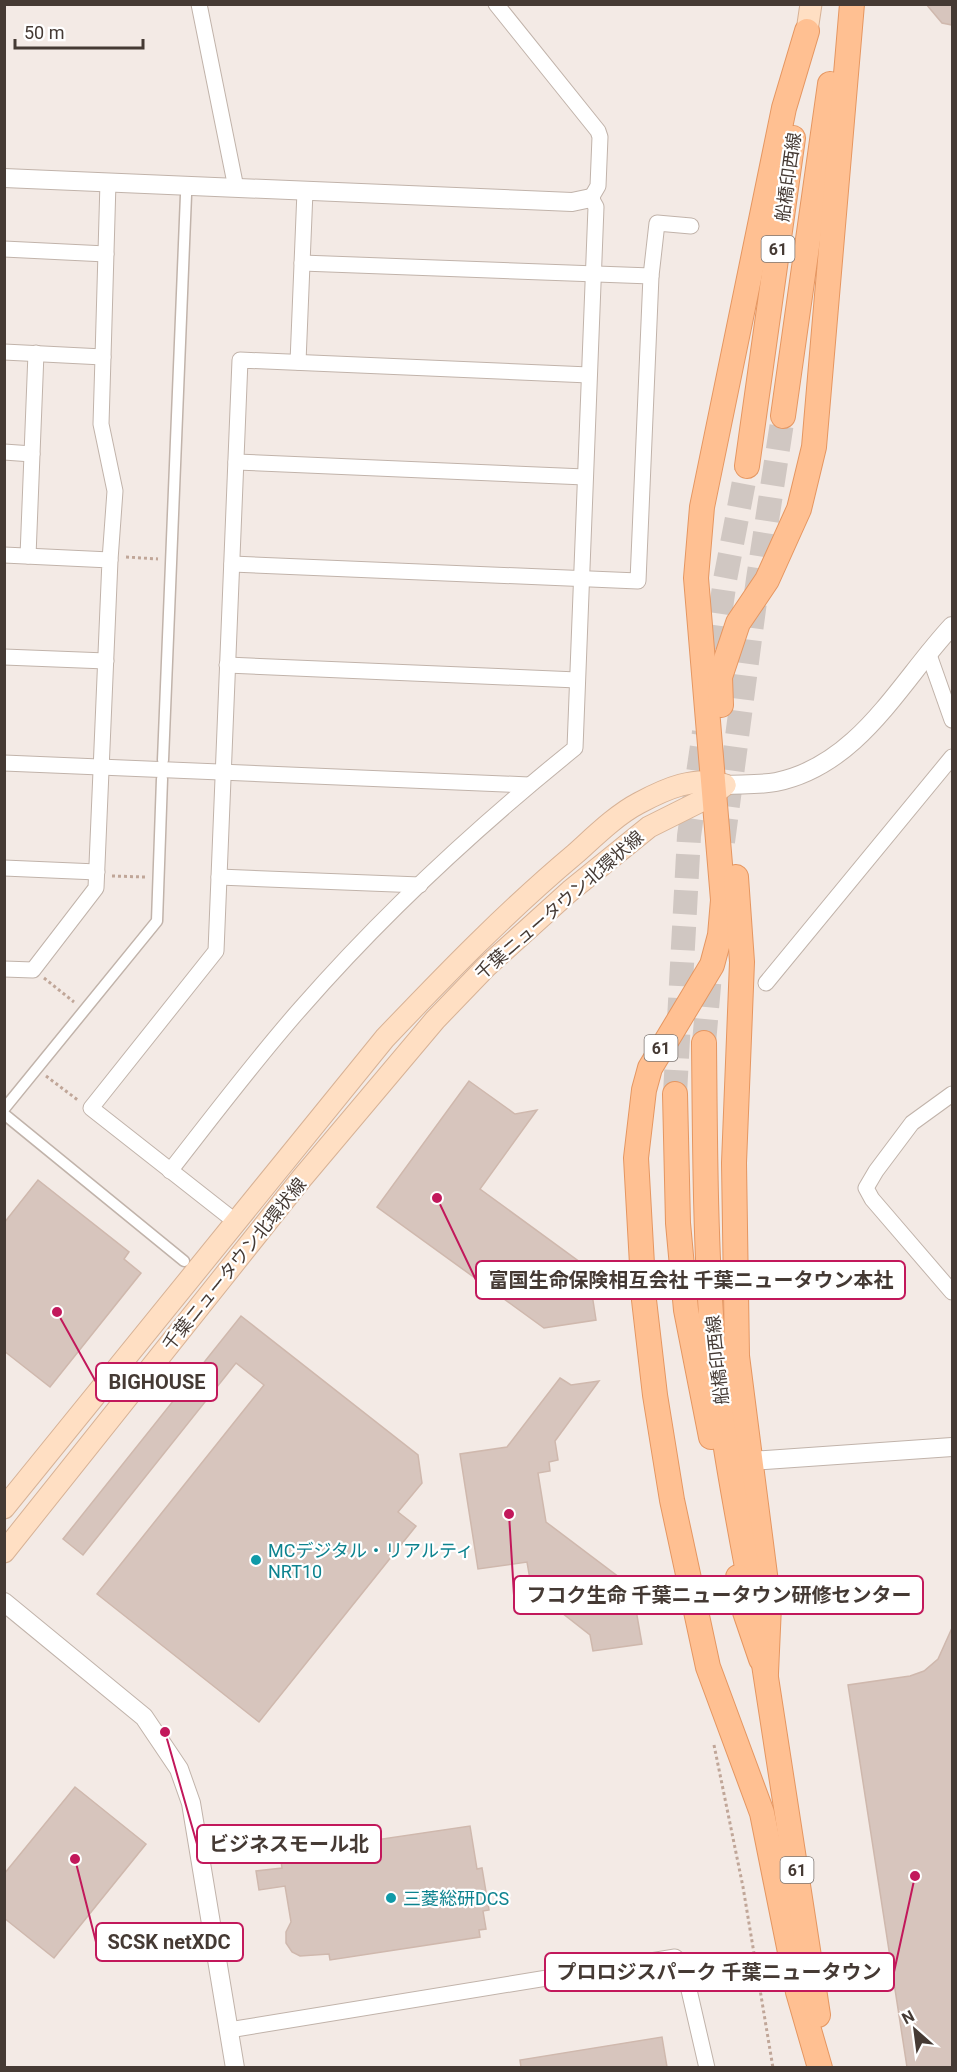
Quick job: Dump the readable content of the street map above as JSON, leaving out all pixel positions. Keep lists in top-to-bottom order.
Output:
{
  "streets": {
    "main road": ["船橋印西線", "61", "千葉ニュータウン北環状線"]
  },
  "crossings": [
    ["船橋印西線", "61"],
    ["61", "千葉ニュータウン北環状線"]
  ],
  "places": [
    "富国生命保険相互会社 千葉ニュータウン本社",
    "BIGHOUSE",
    "フコク生命 千葉ニュータウン研修センター",
    "MCデジタル・リアルティ NRT10",
    "ビジネスモール北",
    "SCSK netXDC",
    "プロロジスパーク 千葉ニュータウン",
    "三菱総研DCS"
  ],
  "scale_bar": "50 m",
  "north": "top left"
}
